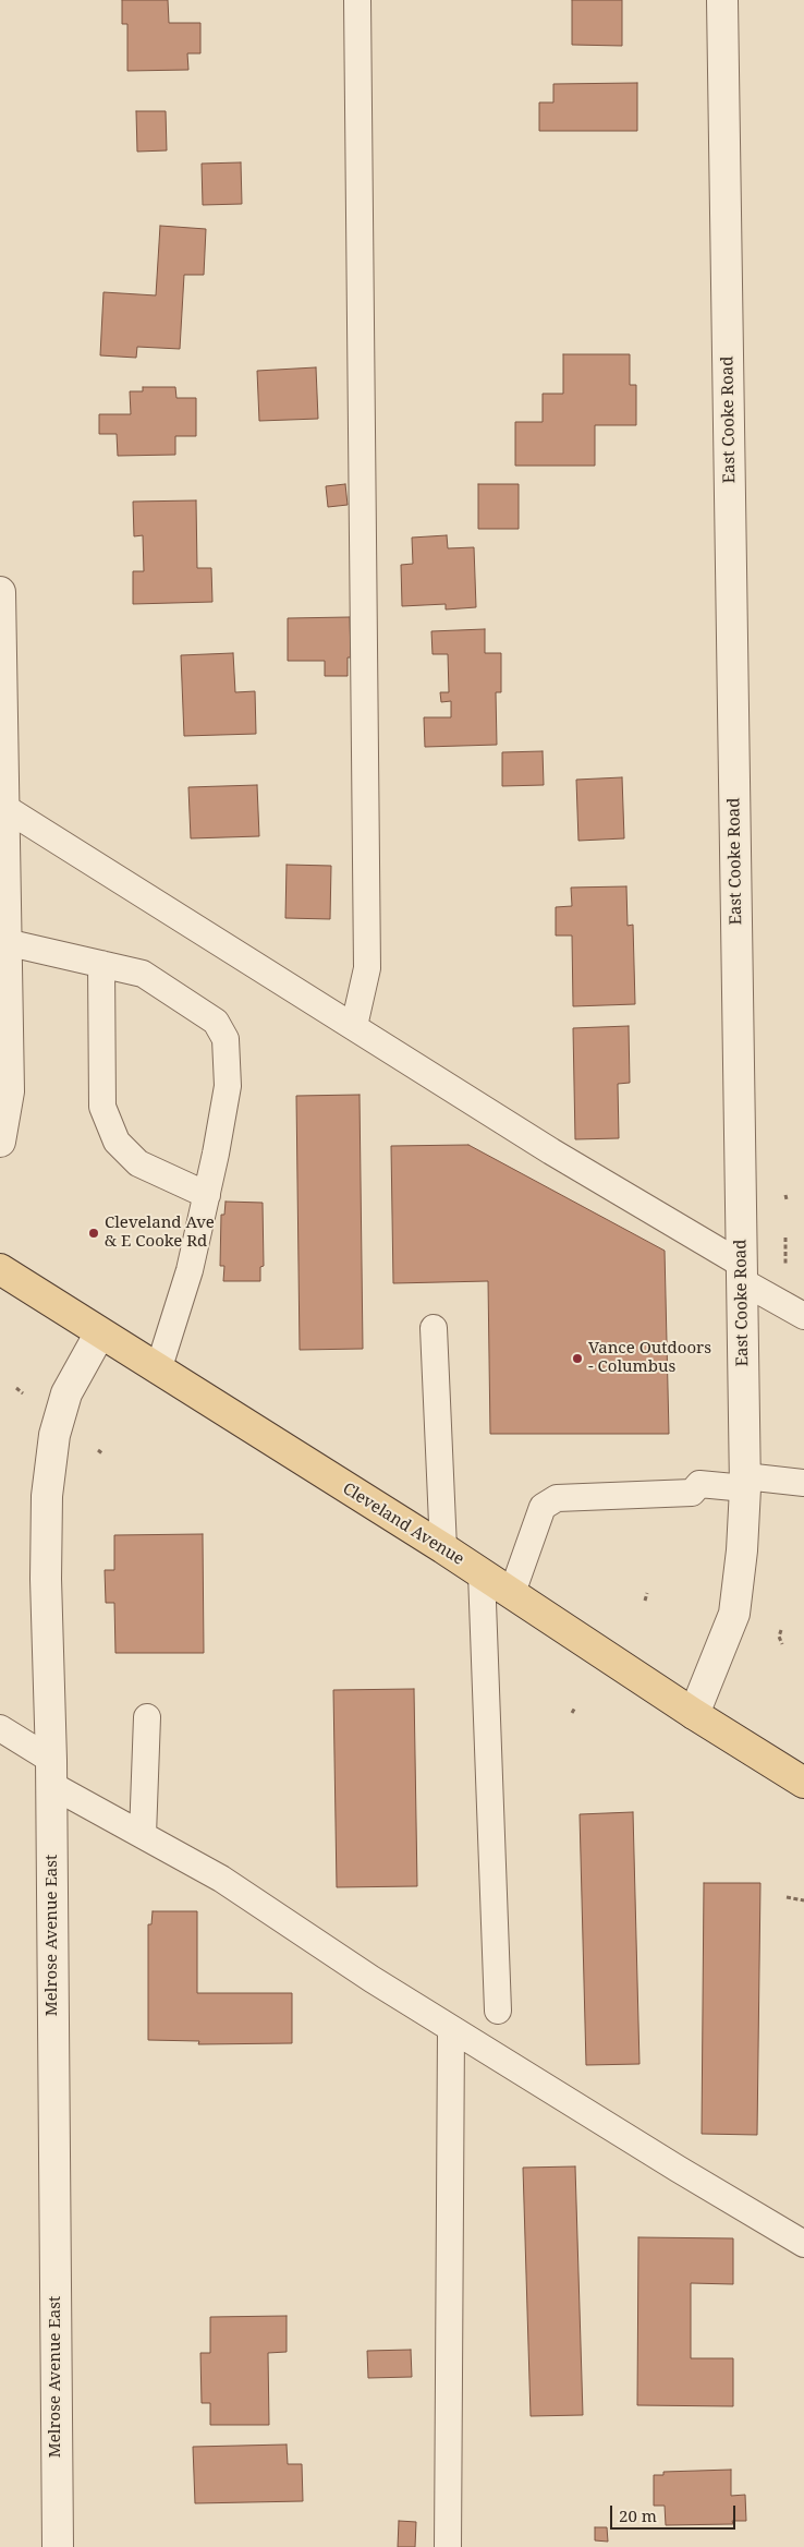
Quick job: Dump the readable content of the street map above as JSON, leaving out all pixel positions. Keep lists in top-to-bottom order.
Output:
{
  "streets": {
    "main road": ["Cleveland Avenue"],
    "street": ["East Cooke Road", "Melrose Avenue East"]
  },
  "crossings": [
    ["East Cooke Road", "Cleveland Avenue"],
    ["Cleveland Avenue", "Melrose Avenue East"]
  ],
  "places": ["Cleveland Ave & E Cooke Rd", "Vance Outdoors - Columbus"],
  "scale_bar": "20 m"
}
